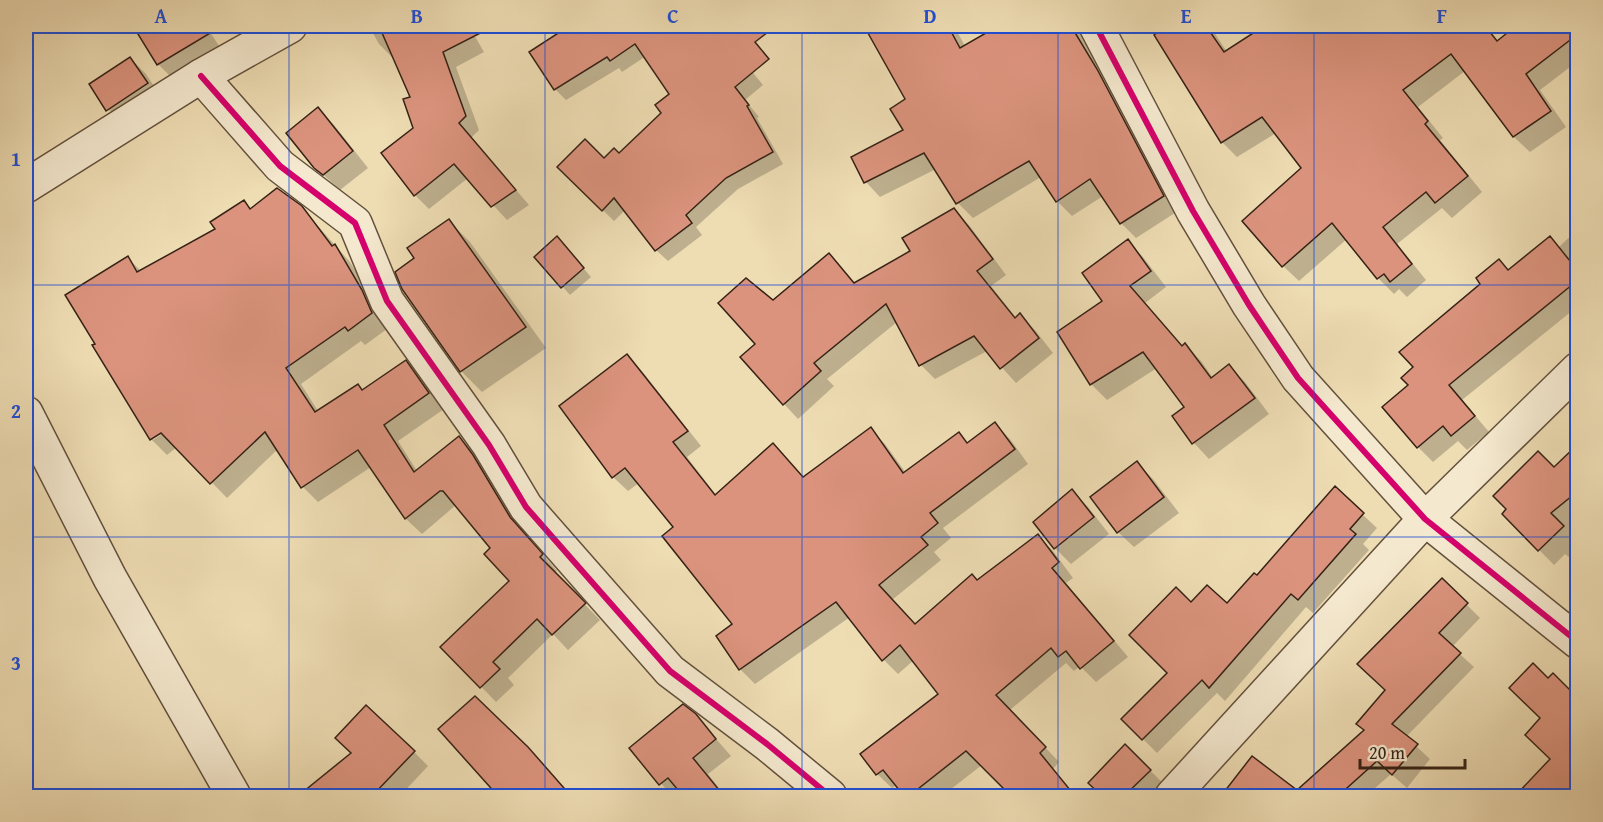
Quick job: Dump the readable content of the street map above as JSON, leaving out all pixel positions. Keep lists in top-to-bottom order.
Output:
{
  "scale_bar": "20 m",
  "grid": {
    "columns": [
      "A",
      "B",
      "C",
      "D",
      "E",
      "F"
    ],
    "rows": ["1", "2", "3"]
  }
}
